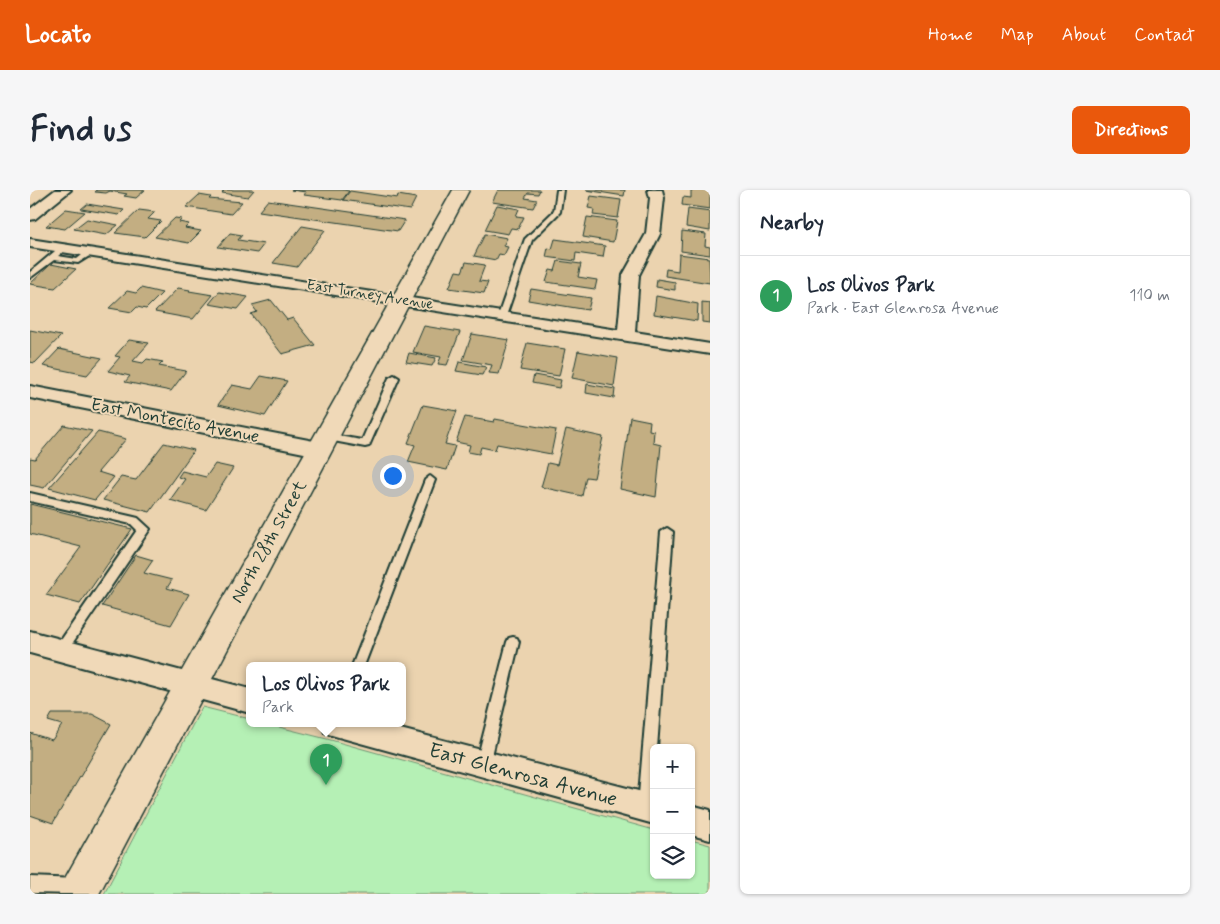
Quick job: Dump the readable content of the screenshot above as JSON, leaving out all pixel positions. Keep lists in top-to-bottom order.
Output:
{
  "streets": {
    "street": [
      "East Turney Avenue",
      "East Montecito Avenue",
      "North 28th Street",
      "East Glenrosa Avenue"
    ]
  },
  "crossings": [
    ["East Turney Avenue", "North 28th Street"],
    ["East Montecito Avenue", "North 28th Street"]
  ],
  "page": {
    "header": "Locato",
    "nav": [
      "Home",
      "Map",
      "About",
      "Contact"
    ],
    "buttons": "Directions",
    "title": "Find us",
    "heading": "Nearby",
    "list": [
      {
        "mark": "1",
        "name": "Los Olivos Park",
        "note": "Park · East Glenrosa Avenue",
        "value": "110 m"
      }
    ],
    "popup": ["Los Olivos Park", "Park"],
    "map_buttons": ["+", "−"],
    "pins": "1"
  }
}
